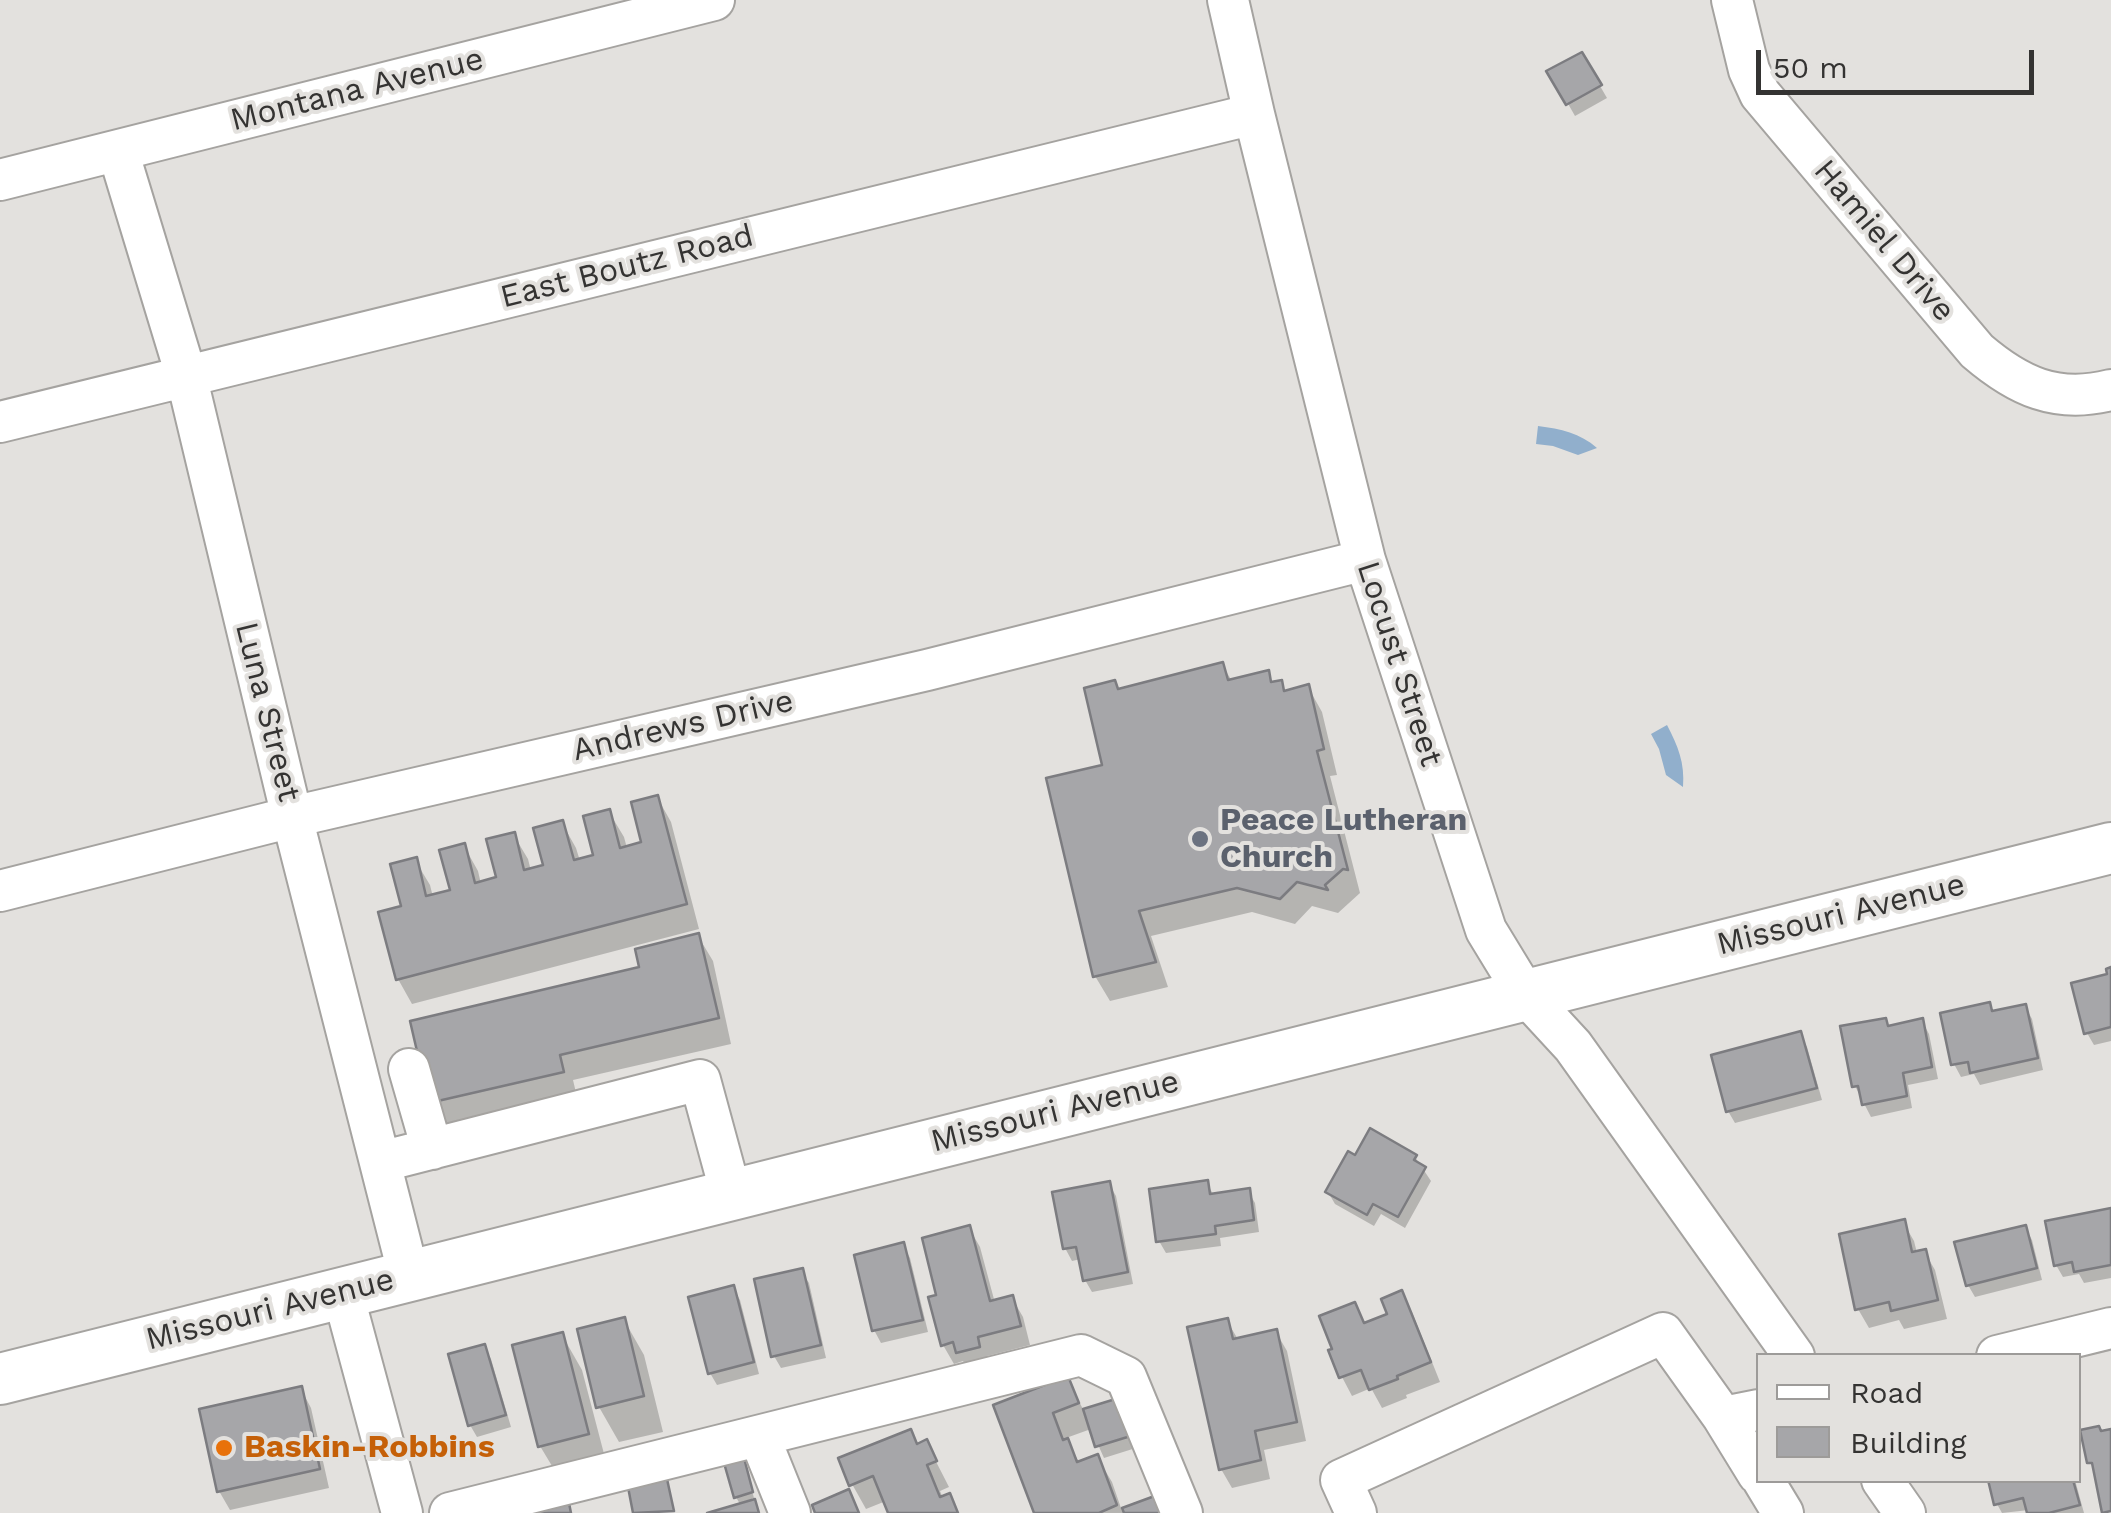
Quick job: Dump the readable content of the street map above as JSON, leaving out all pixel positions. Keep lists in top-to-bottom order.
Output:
{
  "streets": {
    "main road": ["Missouri Avenue"],
    "street": [
      "Montana Avenue",
      "Hamiel Drive",
      "East Boutz Road",
      "Locust Street",
      "Luna Street",
      "Andrews Drive"
    ]
  },
  "crossings": [
    ["Montana Avenue", "Luna Street"],
    ["East Boutz Road", "Locust Street"],
    ["East Boutz Road", "Luna Street"],
    ["Locust Street", "Andrews Drive"],
    ["Locust Street", "Missouri Avenue"],
    ["Luna Street", "Andrews Drive"],
    ["Luna Street", "Missouri Avenue"]
  ],
  "places": ["Peace Lutheran Church", "Baskin-Robbins"],
  "legend": ["Road", "Building"],
  "scale_bar": "50 m"
}
